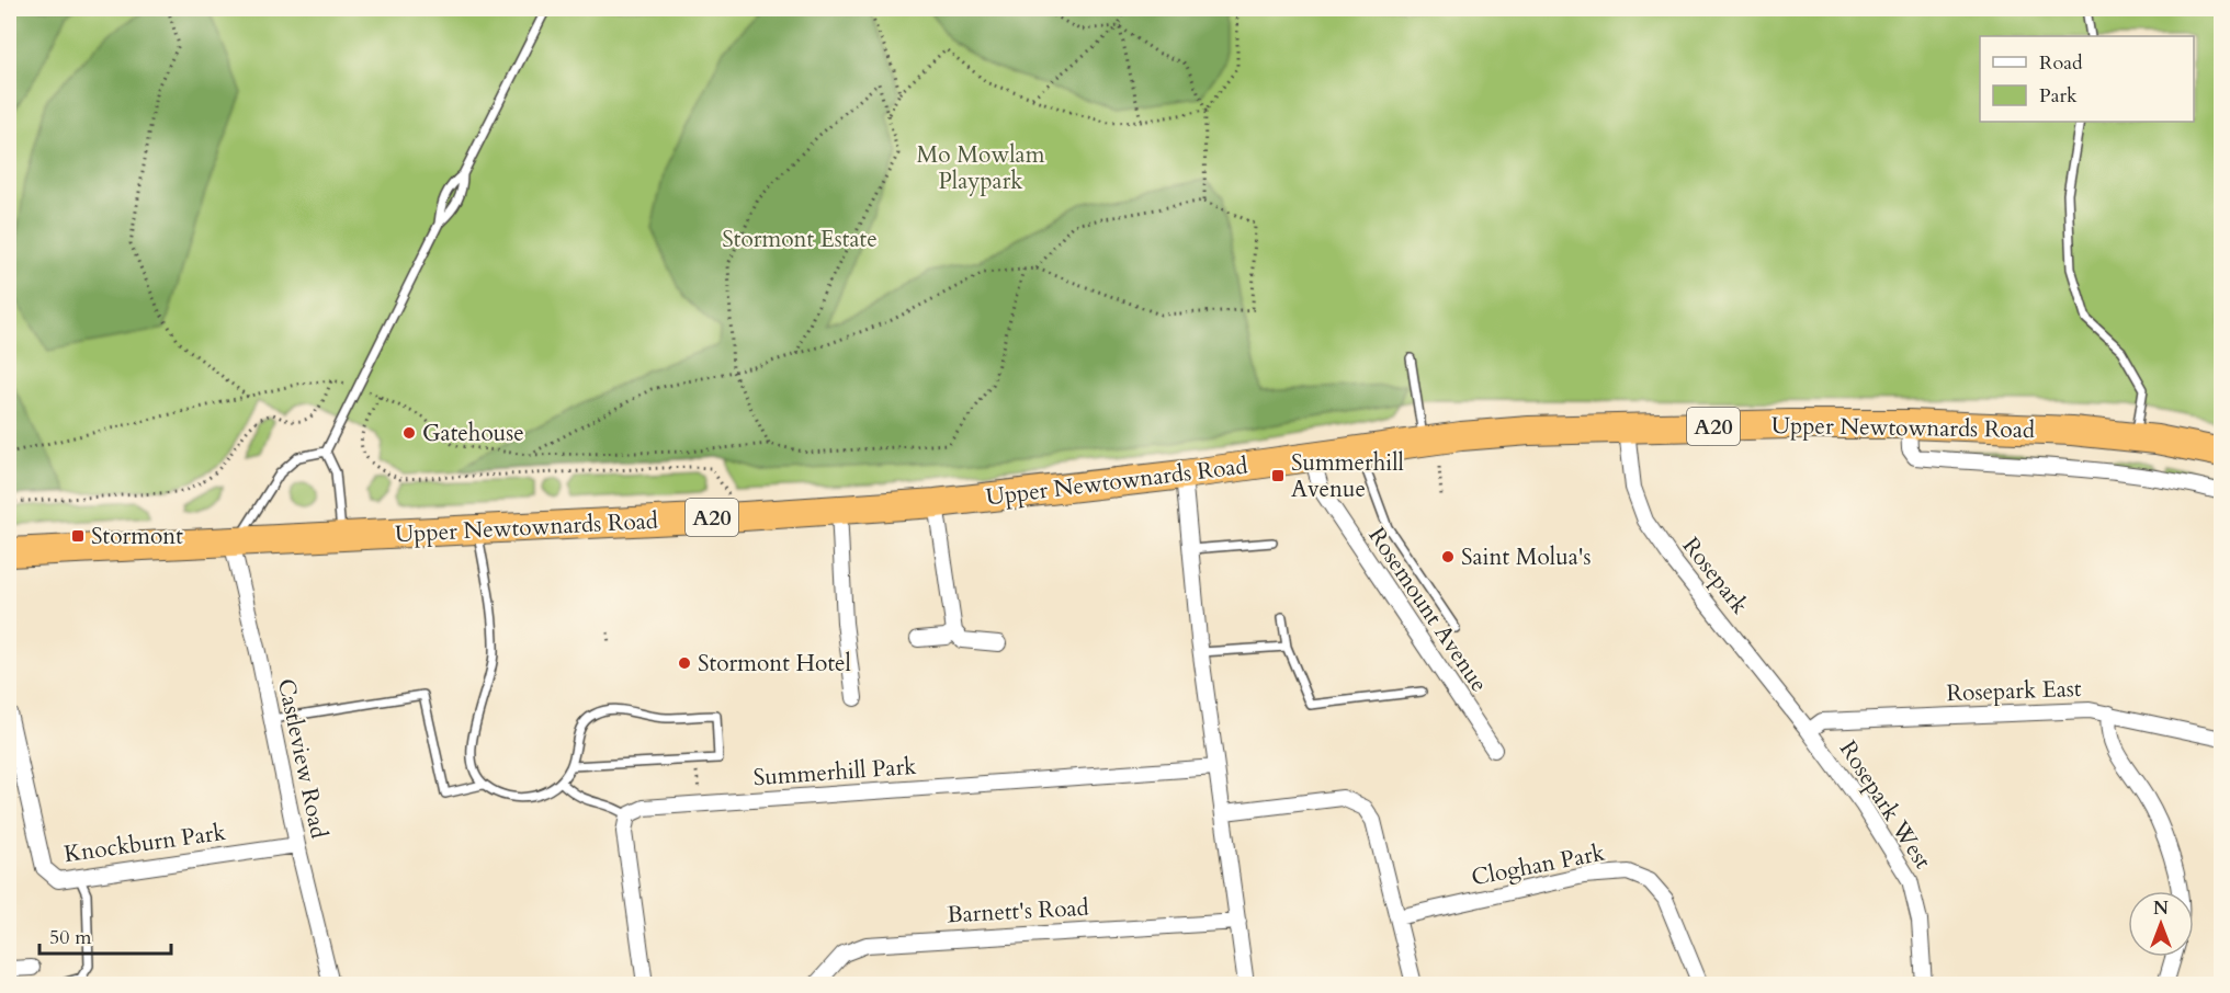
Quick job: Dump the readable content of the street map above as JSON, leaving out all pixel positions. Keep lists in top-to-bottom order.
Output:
{
  "streets": {
    "highway": ["A20", "Upper Newtownards Road"],
    "street": [
      "Rosepark",
      "Rosemount Avenue",
      "Rosepark East",
      "Castleview Road",
      "Summerhill Park",
      "Rosepark West",
      "Knockburn Park",
      "Cloghan Park",
      "Barnett's Road"
    ]
  },
  "crossings": [
    ["Upper Newtownards Road", "Rosepark"],
    ["Upper Newtownards Road", "Rosemount Avenue"],
    ["Upper Newtownards Road", "Castleview Road"],
    ["Rosepark", "Rosepark East"],
    ["Rosepark", "Rosepark West"],
    ["Rosepark East", "Rosepark West"],
    ["Castleview Road", "Knockburn Park"]
  ],
  "parks": ["Mo Mowlam Playpark", "Stormont Estate"],
  "places": {
    "other": ["Gatehouse", "Saint Molua's", "Stormont Hotel"],
    "transit": ["Summerhill Avenue", "Stormont"]
  },
  "legend": ["Road", "Park"],
  "scale_bar": "50 m",
  "north": "top"
}
